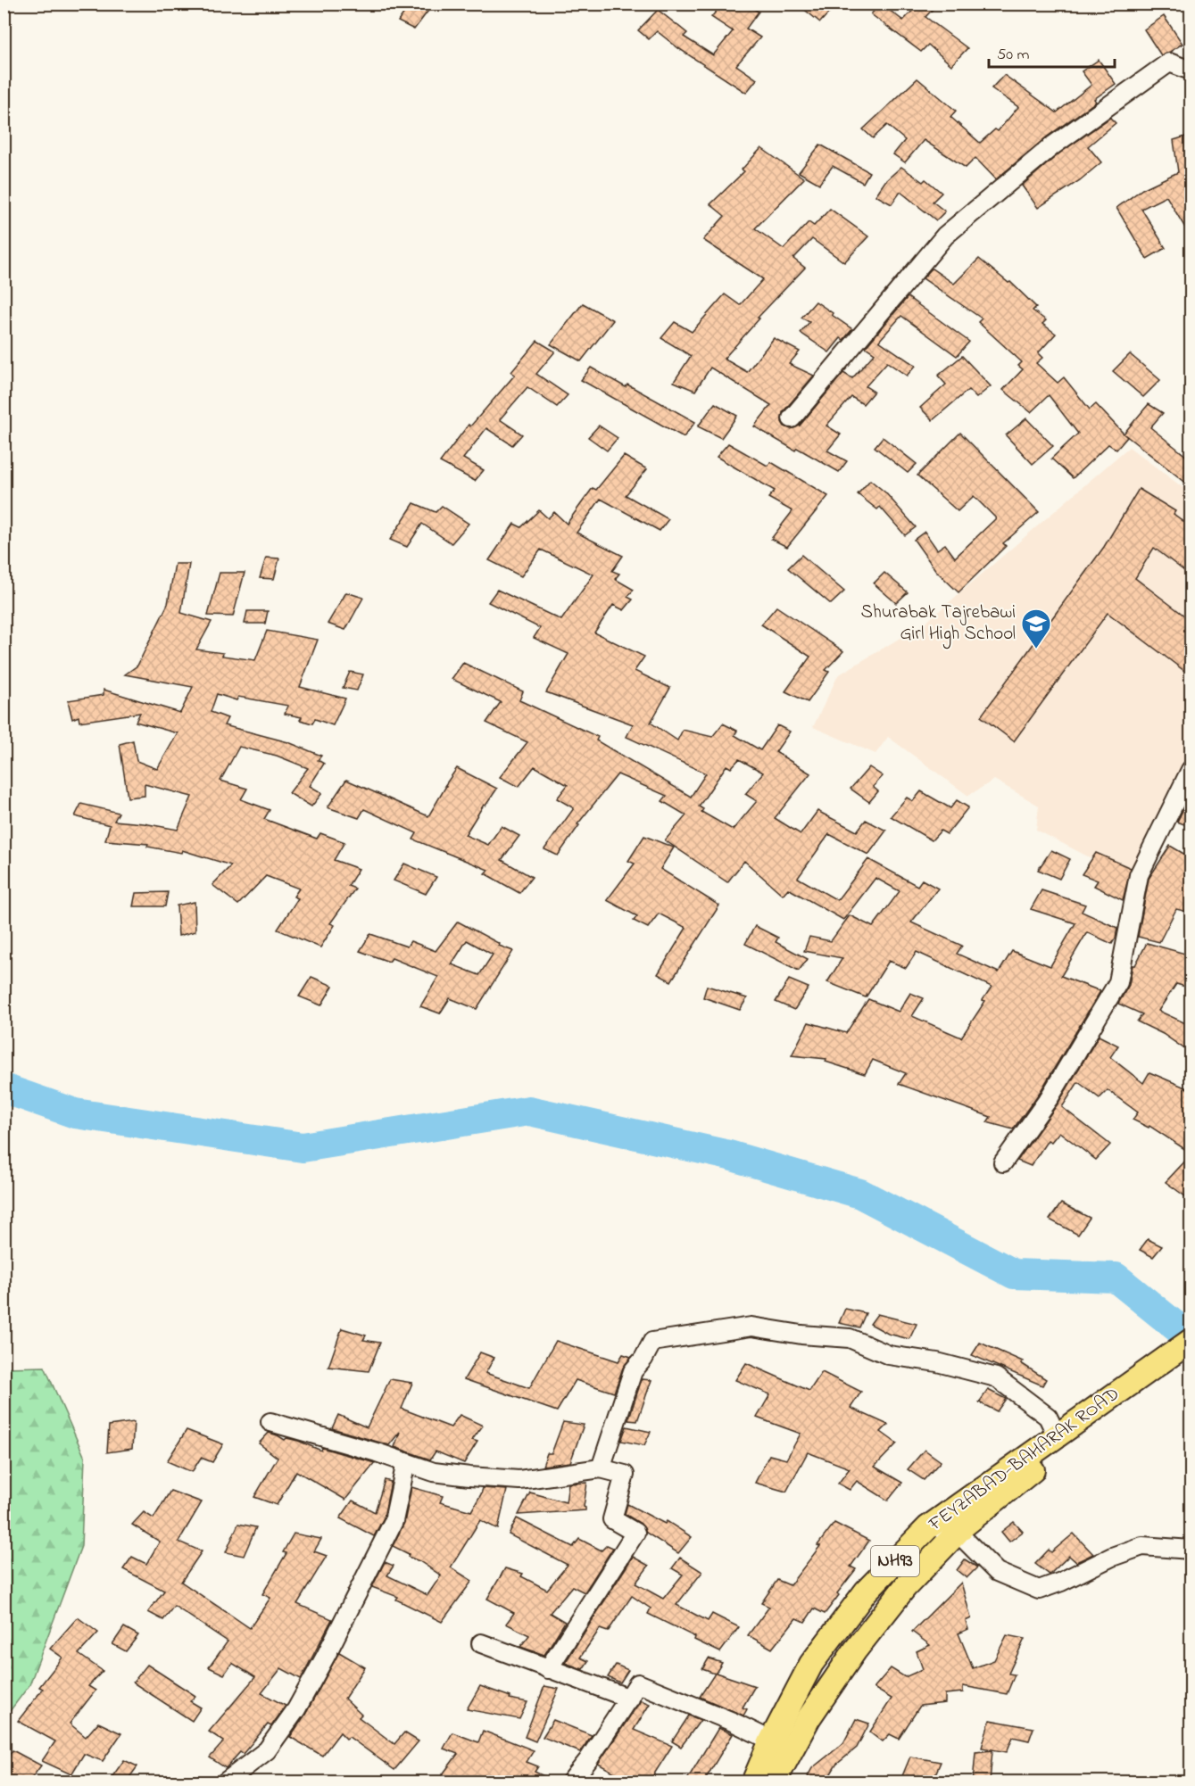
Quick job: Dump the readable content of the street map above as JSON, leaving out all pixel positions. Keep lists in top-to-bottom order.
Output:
{
  "streets": {
    "main road": ["FEYZABAD-BAHARAK ROAD", "NH93"]
  },
  "places": {
    "school or university": ["Shurabak Tajrebawi Girl High School"]
  },
  "scale_bar": "50 m"
}
